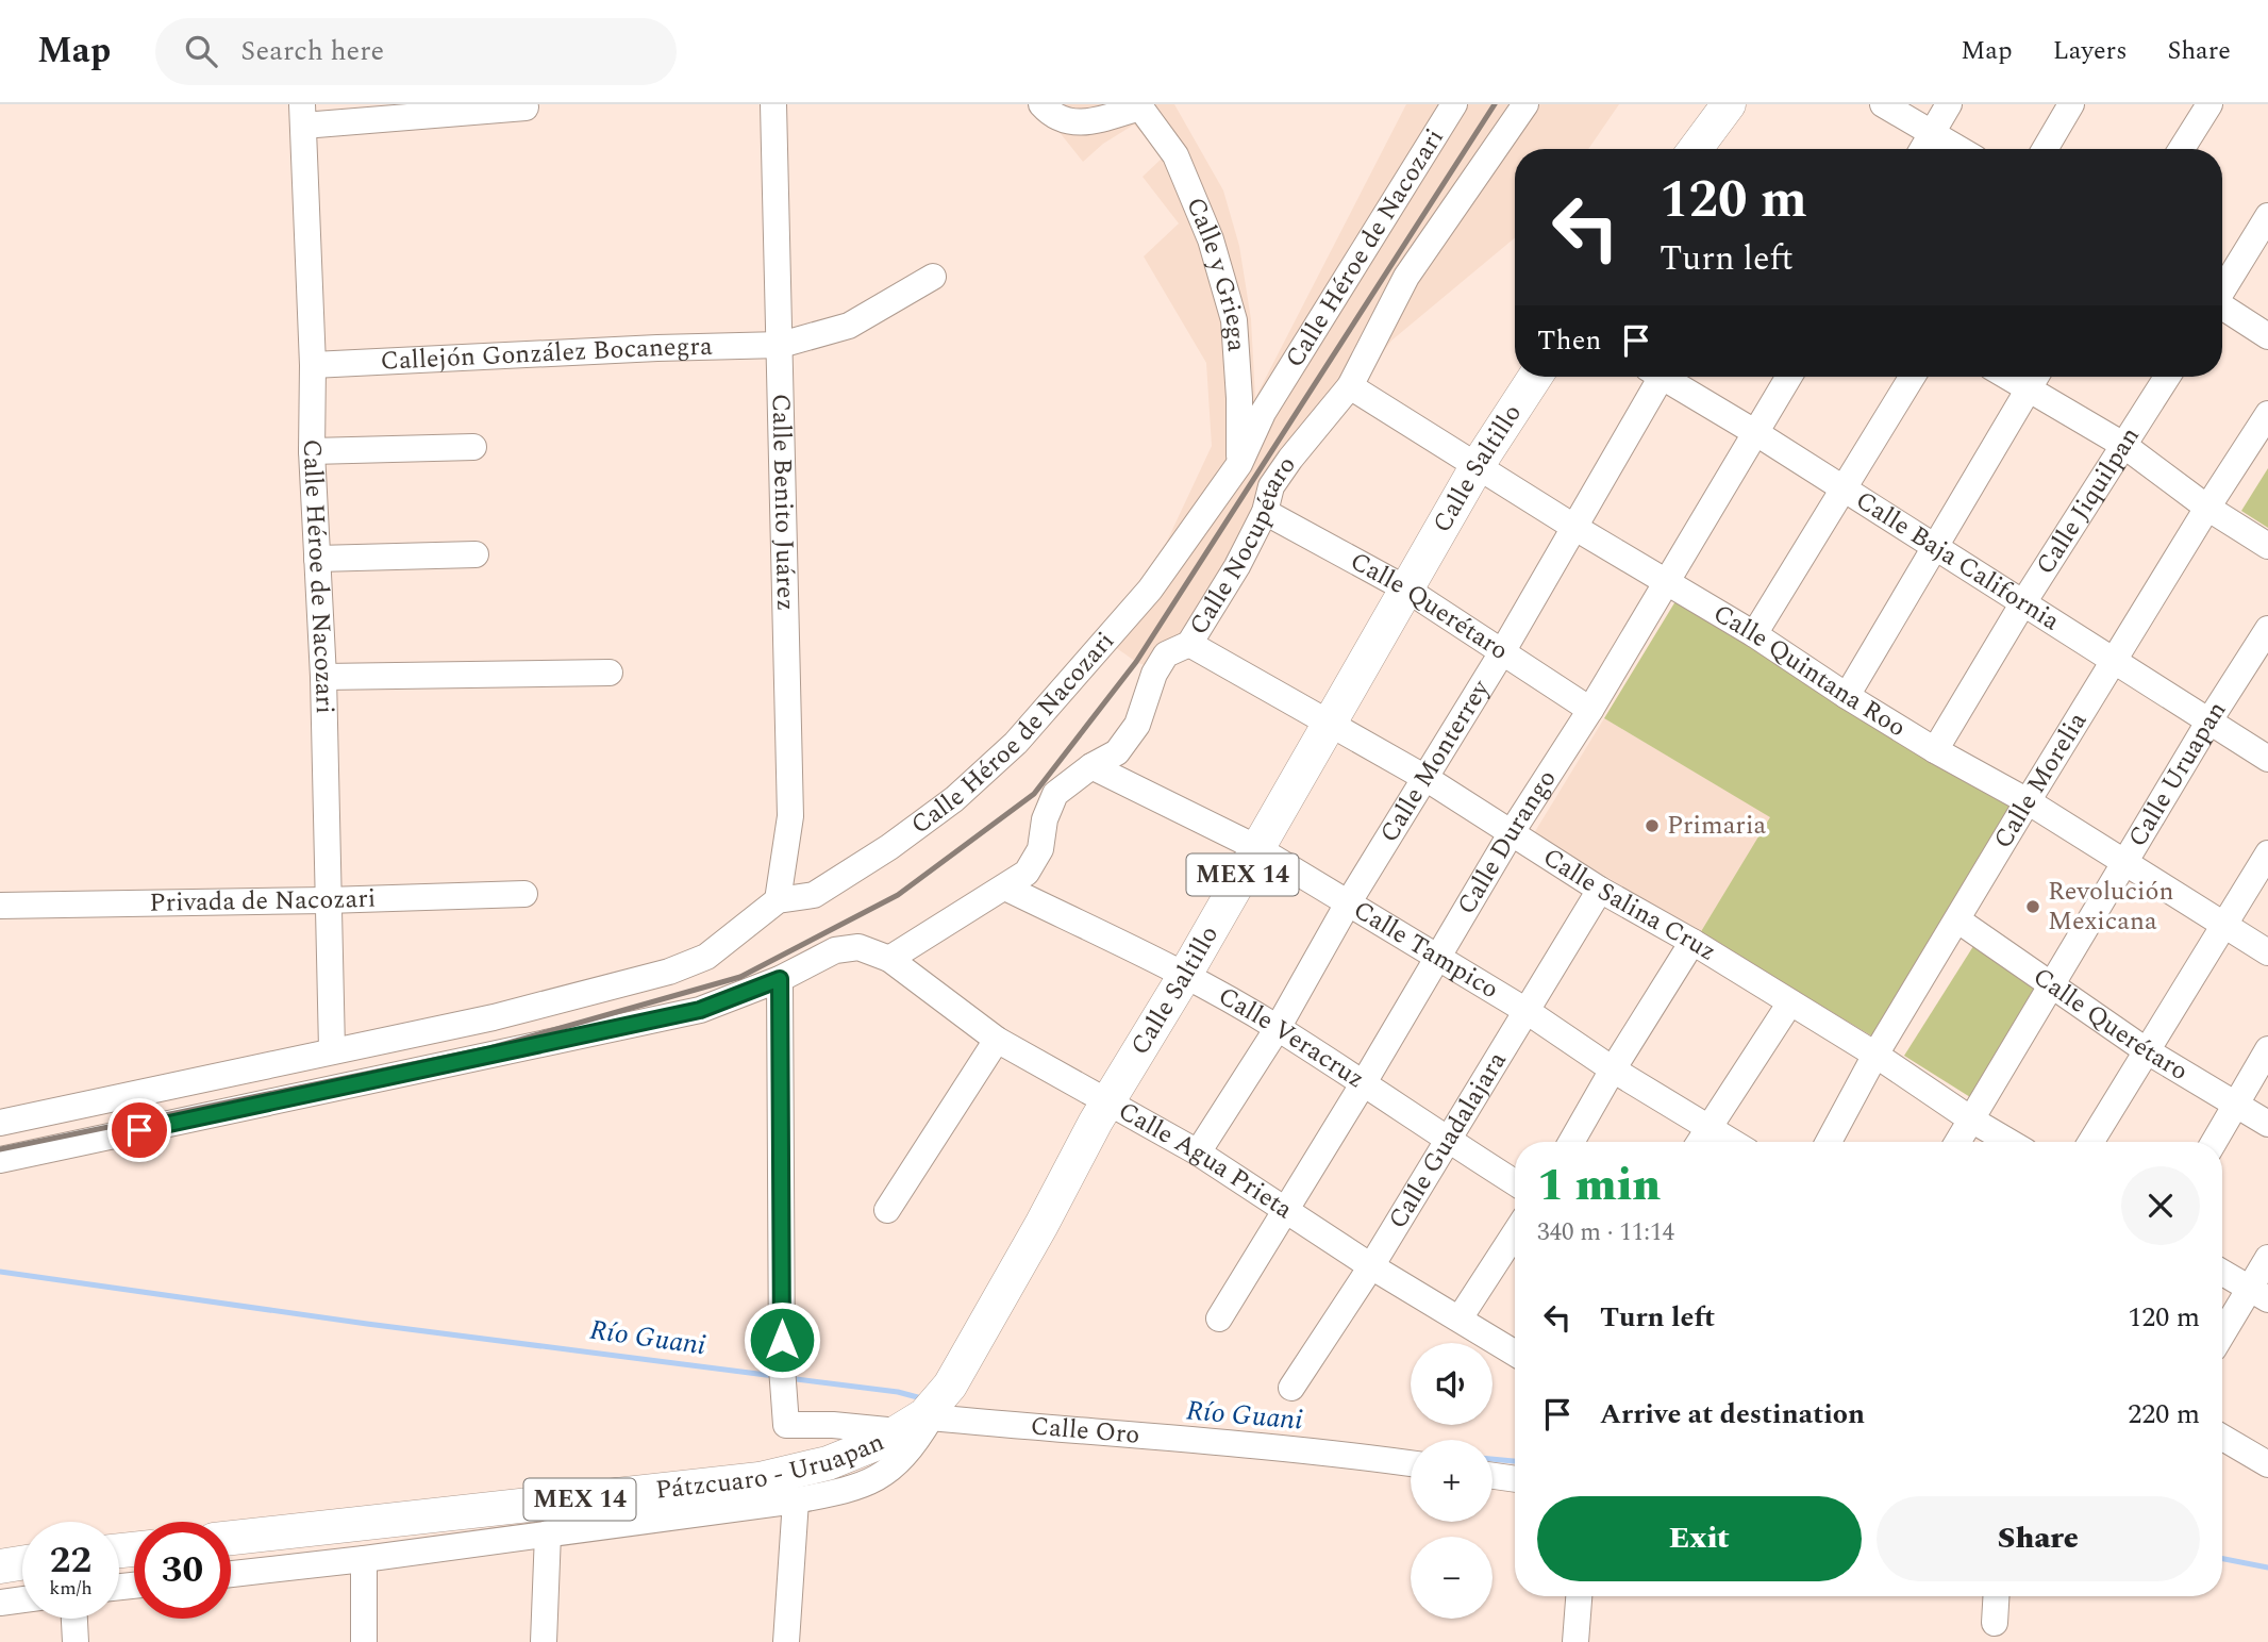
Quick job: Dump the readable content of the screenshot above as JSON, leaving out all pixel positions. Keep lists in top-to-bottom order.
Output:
{
  "streets": {
    "main road": ["Calle Saltillo", "MEX 14", "Pátzcuaro - Uruapan"],
    "street": [
      "Calle Héroe de Nacozari",
      "Calle y Griega",
      "Callejón González Bocanegra",
      "Calle Jiquilpan",
      "Calle Benito Juárez",
      "Calle Nocupétaro",
      "Calle Baja California",
      "Calle Querétaro",
      "Calle Quintana Roo",
      "Calle Monterrey",
      "Calle Uruapan",
      "Calle Morelia",
      "Calle Durango",
      "Privada de Nacozari",
      "Calle Salina Cruz",
      "Calle Tampico",
      "Calle Veracruz",
      "Calle Guadalajara",
      "Calle Agua Prieta",
      "Calle Oro"
    ]
  },
  "crossings": [
    ["Calle Héroe de Nacozari", "Calle y Griega"],
    ["Calle Héroe de Nacozari", "Callejón González Bocanegra"],
    ["Calle Héroe de Nacozari", "Calle Benito Juárez"],
    ["Calle Héroe de Nacozari", "Privada de Nacozari"],
    ["Callejón González Bocanegra", "Calle Benito Juárez"],
    ["Calle Saltillo", "Calle Querétaro"],
    ["Calle Saltillo", "Calle Quintana Roo"],
    ["Calle Saltillo", "Calle Salina Cruz"],
    ["Calle Saltillo", "Calle Tampico"],
    ["Calle Saltillo", "Calle Veracruz"],
    ["Calle Saltillo", "Calle Agua Prieta"],
    ["Calle Saltillo", "Calle Oro"],
    ["Calle Saltillo", "Pátzcuaro - Uruapan"],
    ["Calle Jiquilpan", "Calle Baja California"],
    ["Calle Jiquilpan", "Calle Quintana Roo"],
    ["Calle Nocupétaro", "Calle Querétaro"],
    ["Calle Nocupétaro", "Calle Quintana Roo"],
    ["Calle Nocupétaro", "Calle Salina Cruz"],
    ["Calle Nocupétaro", "Calle Tampico"],
    ["Calle Nocupétaro", "Calle Veracruz"],
    ["Calle Nocupétaro", "Calle Agua Prieta"],
    ["Calle Baja California", "Calle Uruapan"],
    ["Calle Baja California", "Calle Morelia"],
    ["Calle Baja California", "Calle Durango"],
    ["Calle Querétaro", "Calle Monterrey"],
    ["Calle Querétaro", "Calle Uruapan"],
    ["Calle Querétaro", "Calle Morelia"],
    ["Calle Querétaro", "Calle Durango"],
    ["Calle Quintana Roo", "Calle Monterrey"],
    ["Calle Quintana Roo", "Calle Uruapan"],
    ["Calle Quintana Roo", "Calle Morelia"],
    ["Calle Quintana Roo", "Calle Durango"],
    ["Calle Monterrey", "Calle Salina Cruz"],
    ["Calle Monterrey", "Calle Tampico"],
    ["Calle Monterrey", "Calle Veracruz"],
    ["Calle Monterrey", "Calle Agua Prieta"],
    ["Calle Uruapan", "Calle Salina Cruz"],
    ["Calle Morelia", "Calle Salina Cruz"],
    ["Calle Durango", "Calle Salina Cruz"],
    ["Calle Durango", "Calle Tampico"],
    ["Calle Durango", "Calle Veracruz"],
    ["Calle Durango", "Calle Agua Prieta"],
    ["Calle Salina Cruz", "Calle Guadalajara"],
    ["Calle Tampico", "Calle Guadalajara"],
    ["Calle Veracruz", "Calle Guadalajara"],
    ["Calle Guadalajara", "Calle Agua Prieta"],
    ["Calle Oro", "Pátzcuaro - Uruapan"]
  ],
  "water": ["Río Guani"],
  "places": ["Primaria", "Revolución Mexicana"],
  "page": {
    "header": "Map",
    "search": "Search here",
    "nav": ["Map", "Layers", "Share"],
    "turn": ["120 m", "Turn left"],
    "then": "Then",
    "heading": ["1 min", "340 m · 11:14"],
    "list": [
      {
        "name": "Turn left",
        "value": "120 m"
      },
      {
        "name": "Arrive at destination",
        "value": "220 m"
      }
    ],
    "map_buttons": ["+", "−"],
    "buttons": ["Exit", "Share"],
    "speed": "22 km/h",
    "limit": "30"
  }
}
